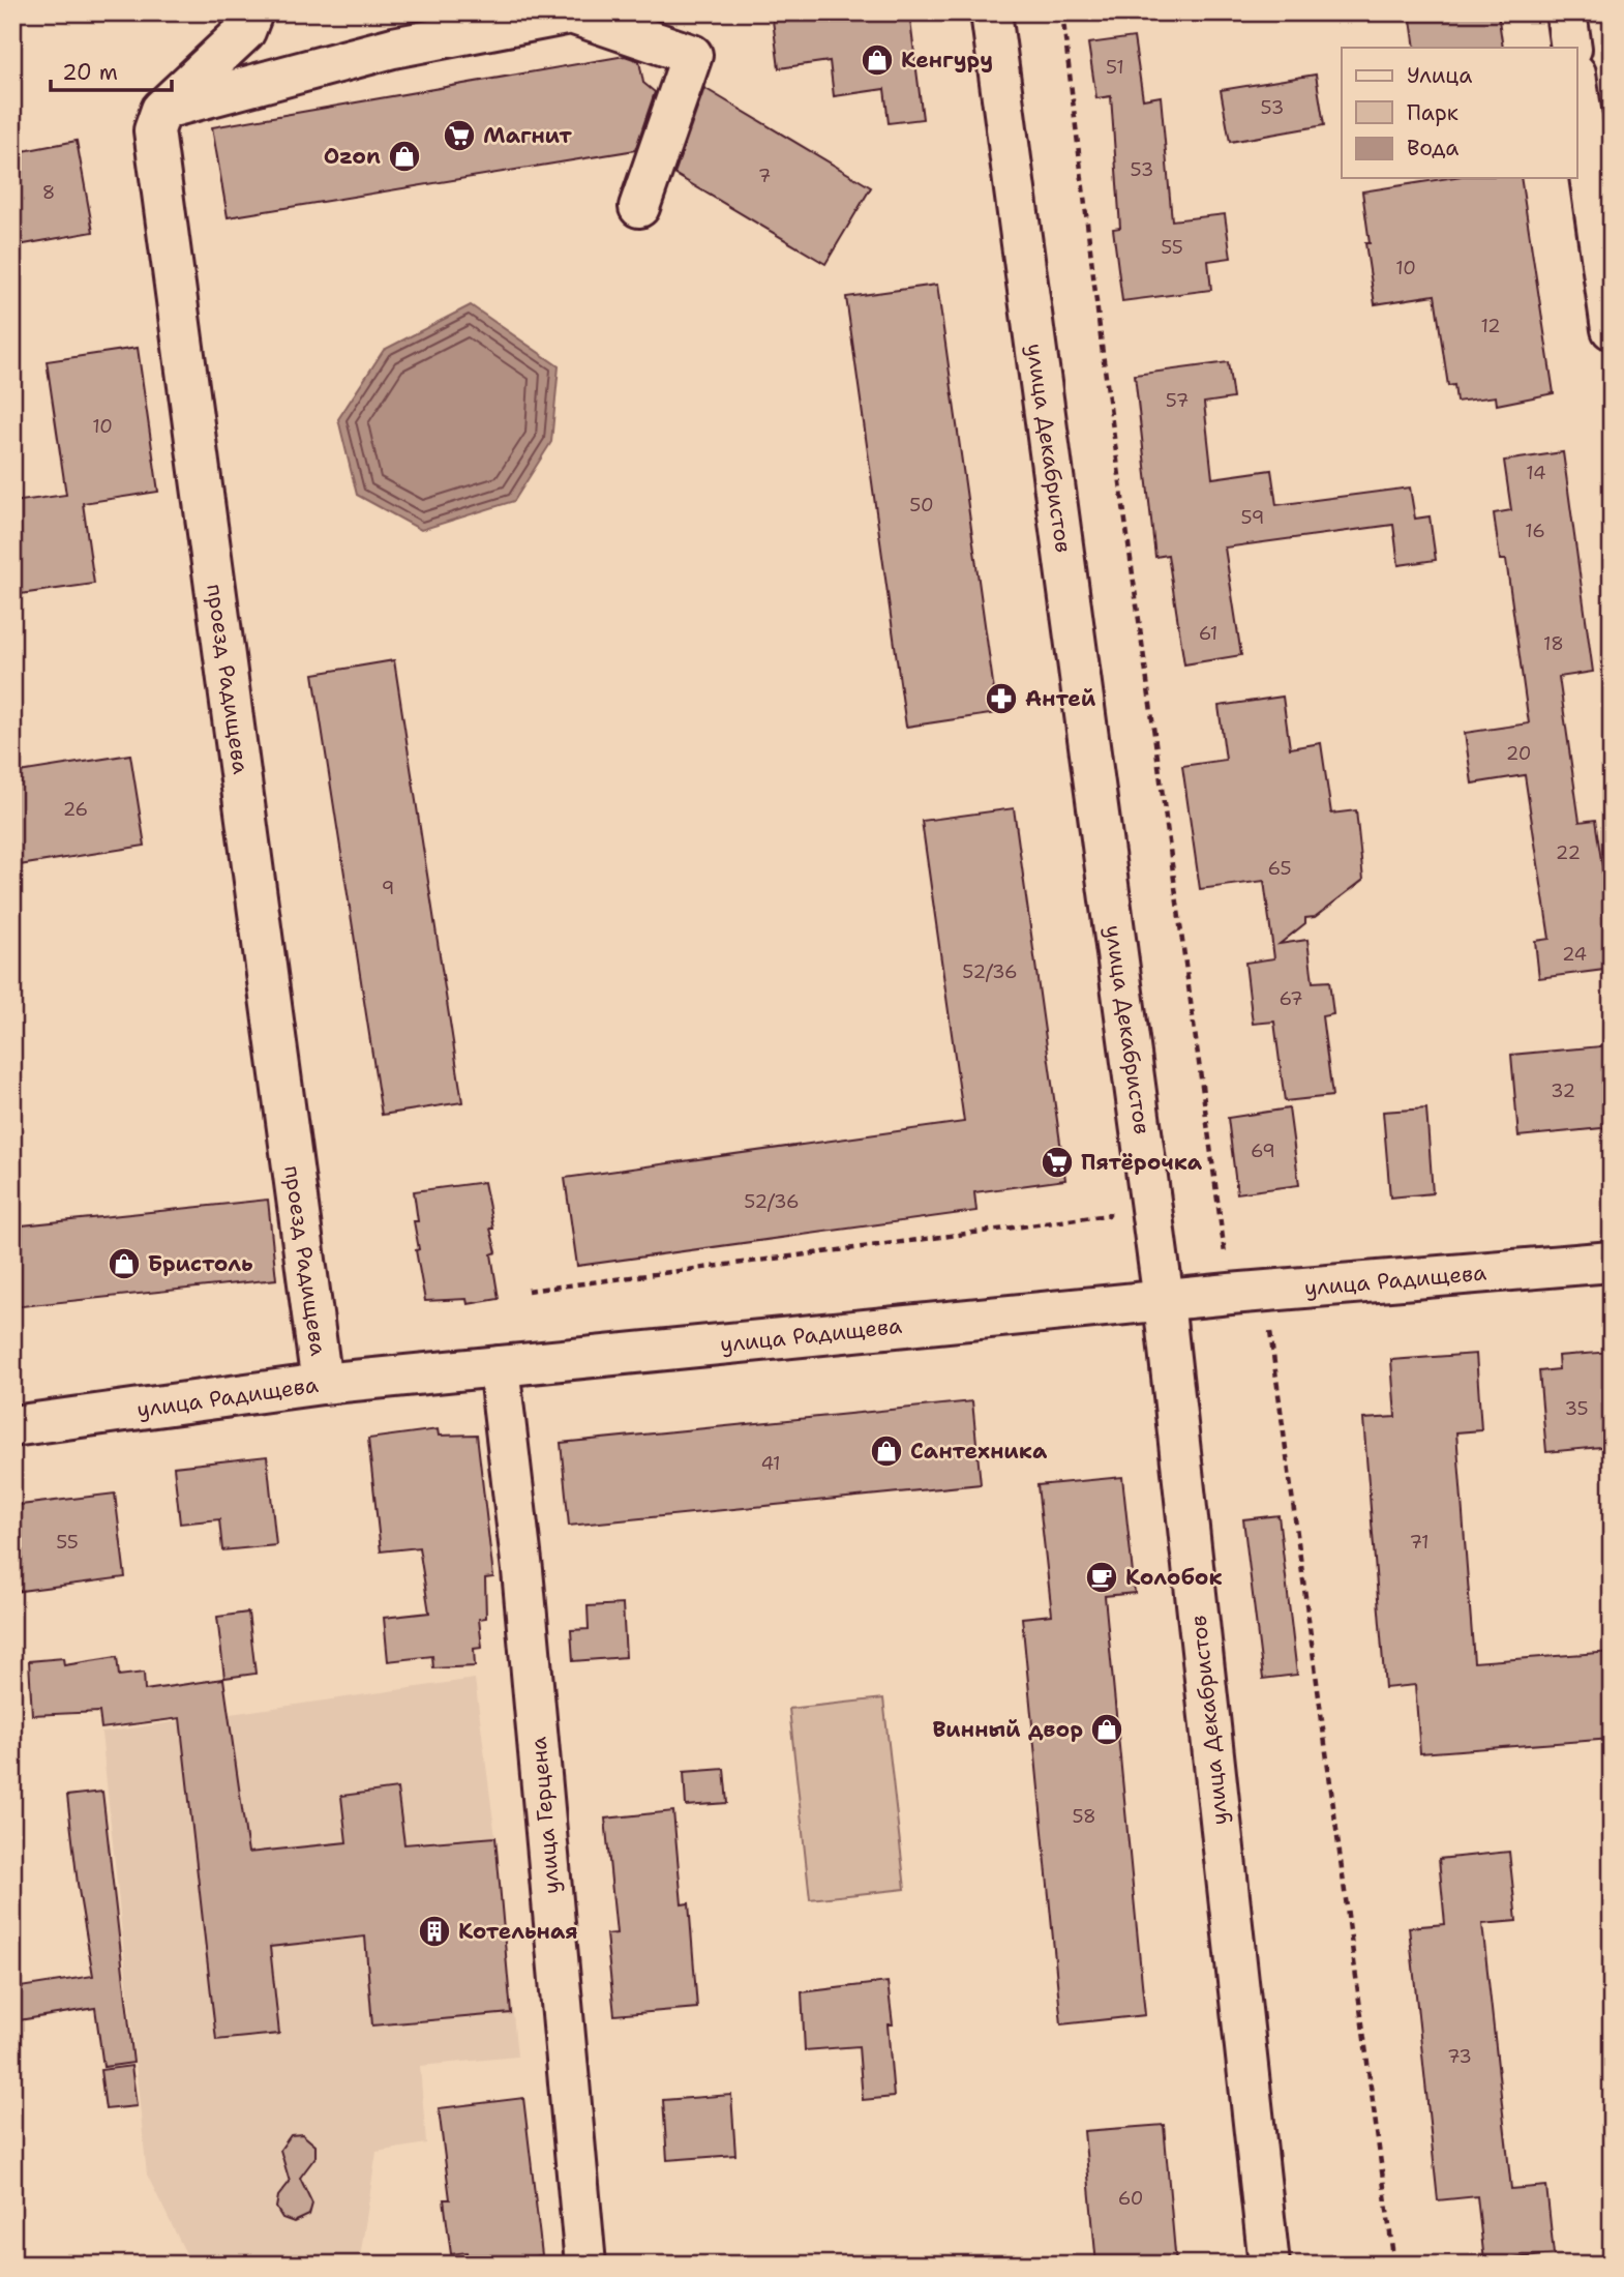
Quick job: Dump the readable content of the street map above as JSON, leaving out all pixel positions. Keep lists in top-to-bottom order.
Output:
{
  "streets": {
    "street": [
      "улица Декабристов",
      "проезд Радищева",
      "улица Радищева",
      "улица Герцена"
    ]
  },
  "crossings": [
    ["улица Декабристов", "улица Радищева"],
    ["проезд Радищева", "улица Радищева"],
    ["улица Радищева", "улица Герцена"]
  ],
  "places": {
    "shop": [
      "Кенгуру",
      "Ozon",
      "Бристоль",
      "Сантехника",
      "Винный двор"
    ],
    "supermarket": ["Магнит", "Пятёрочка"],
    "pharmacy": ["Антей"],
    "cafe": ["Колобок"],
    "building": ["Котельная"]
  },
  "house_numbers": [
    "51",
    "53",
    "53",
    "7",
    "8",
    "55",
    "10",
    "12",
    "57",
    "10",
    "14",
    "50",
    "59",
    "16",
    "61",
    "18",
    "20",
    "26",
    "22",
    "65",
    "9",
    "24",
    "52/36",
    "67",
    "32",
    "69",
    "52/36",
    "35",
    "41",
    "55",
    "71",
    "58",
    "73",
    "60"
  ],
  "legend": ["Улица", "Парк", "Вода"],
  "scale_bar": "20 m"
}
